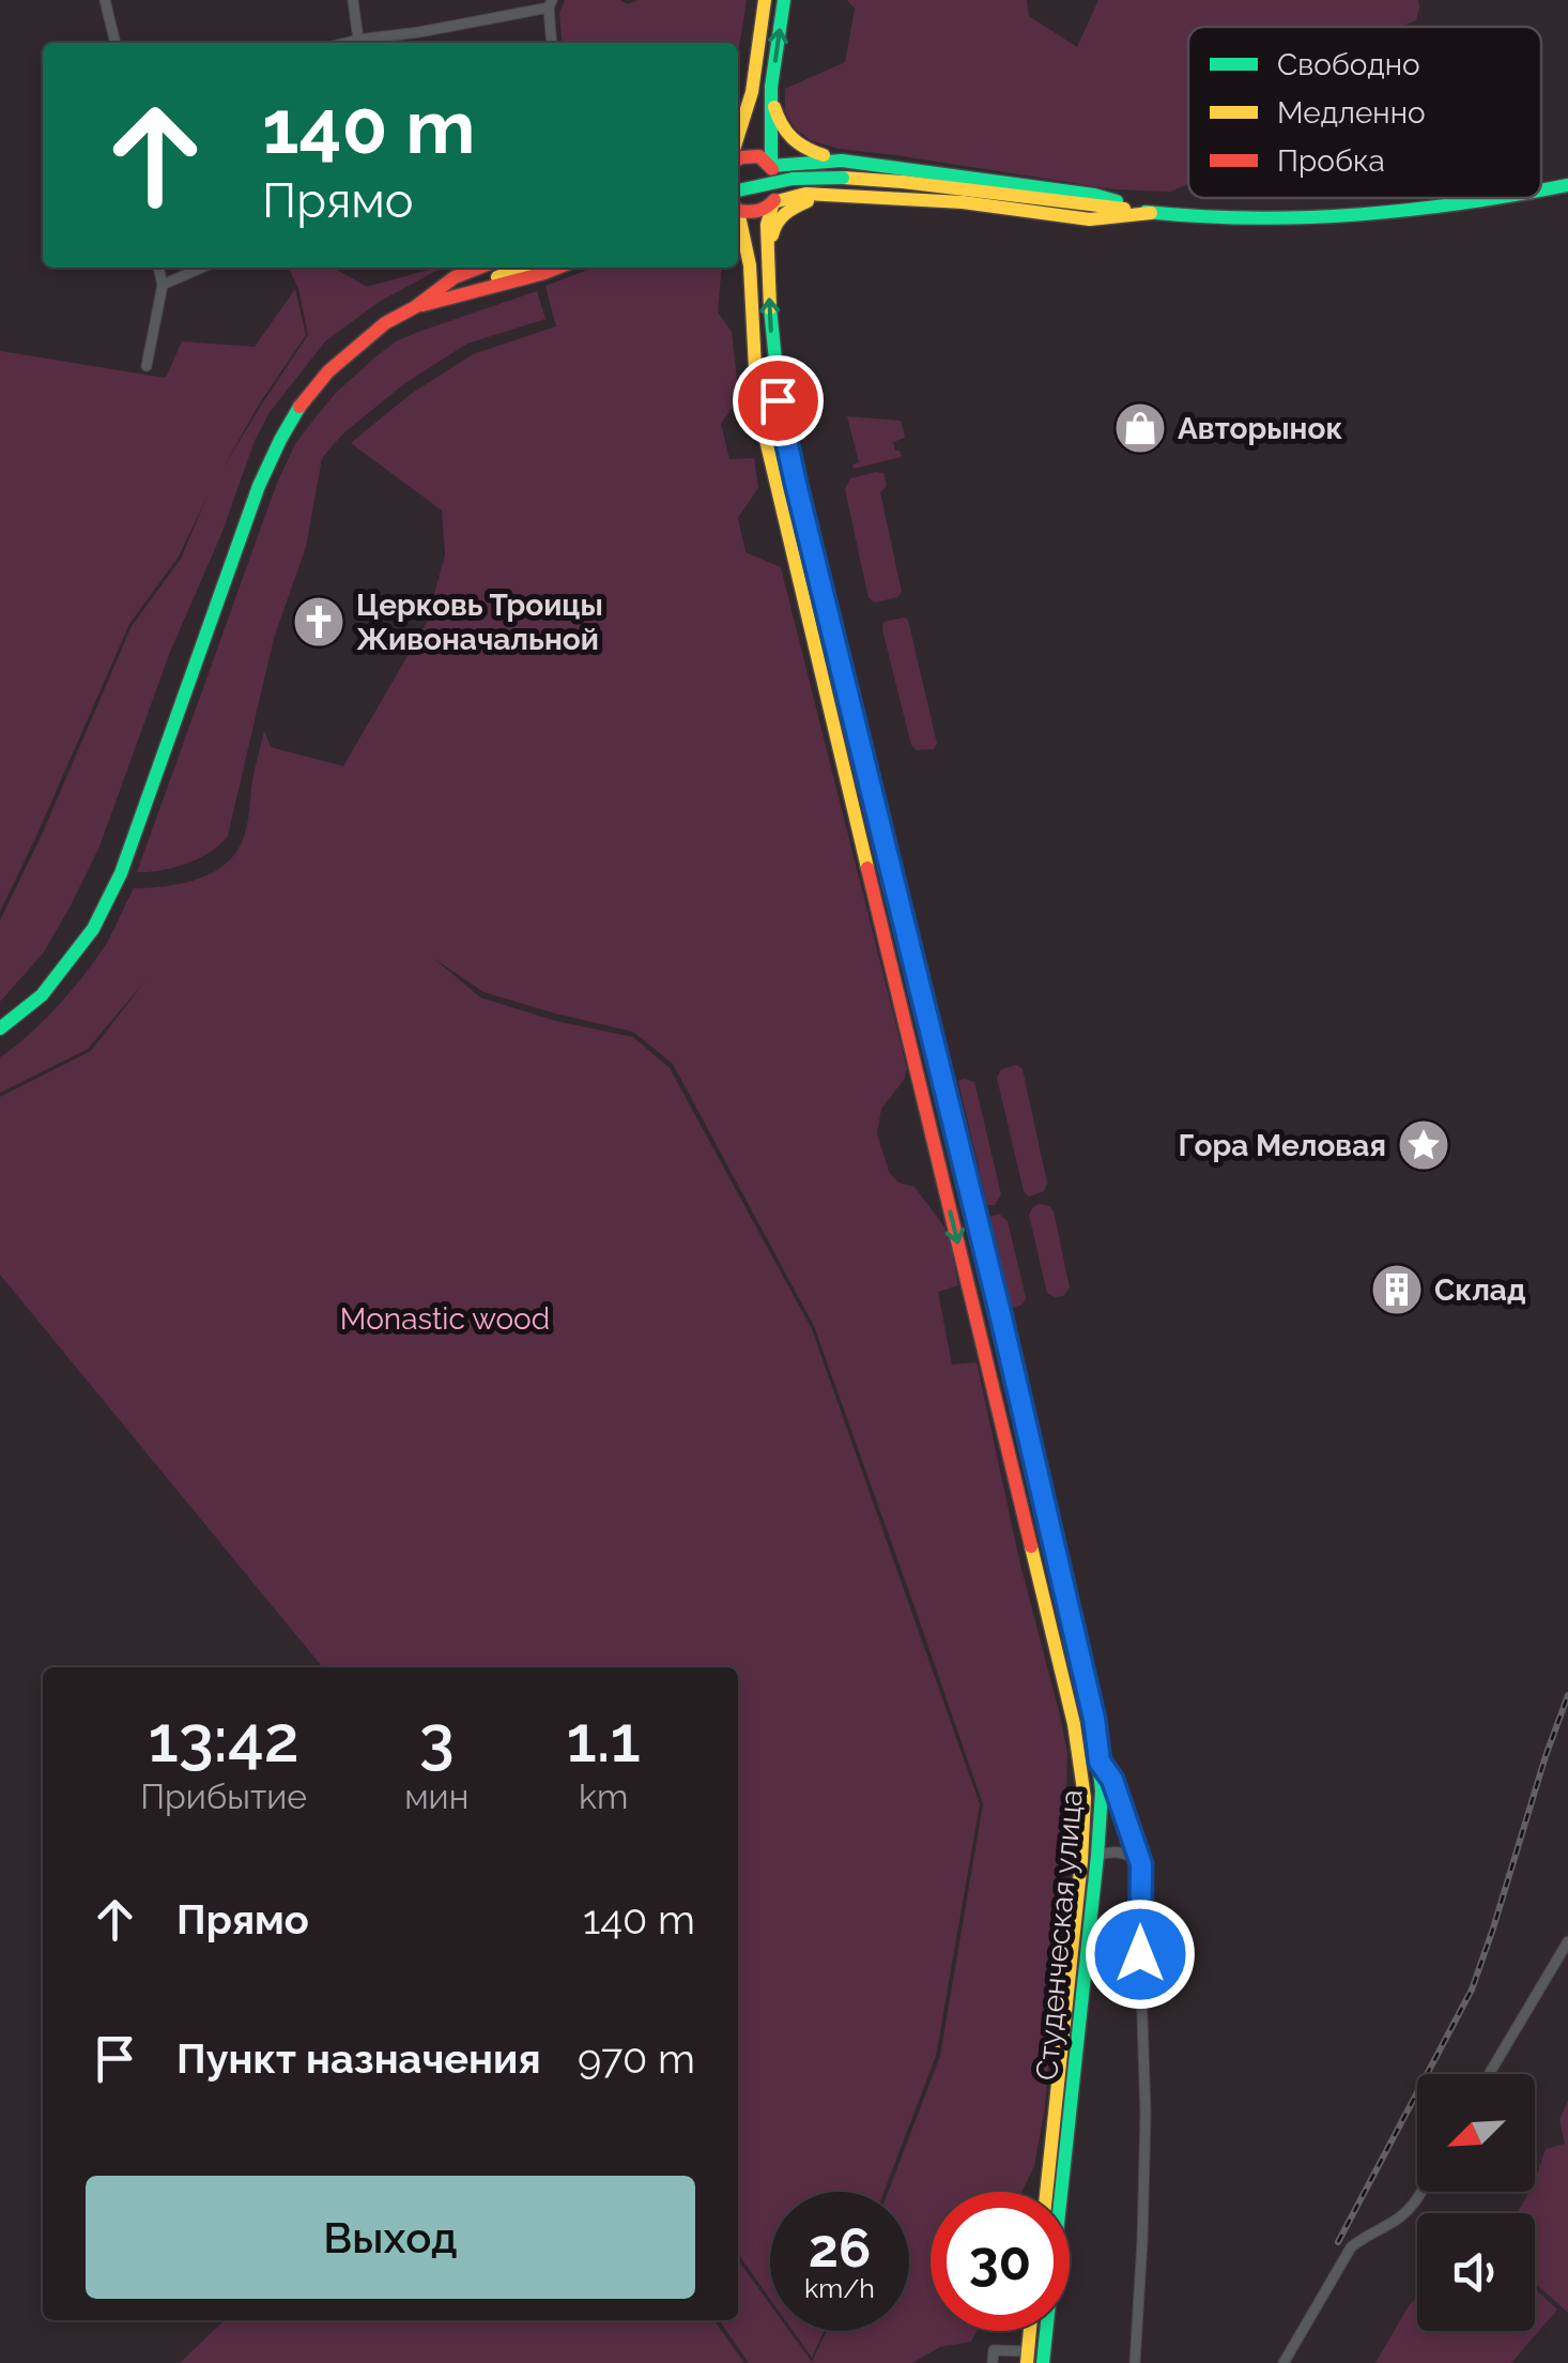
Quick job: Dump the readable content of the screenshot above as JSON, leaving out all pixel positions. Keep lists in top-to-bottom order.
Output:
{
  "streets": {
    "main road": ["Студенческая улица"]
  },
  "parks": ["Monastic wood"],
  "places": {
    "shop": ["Авторынок"],
    "church": ["Церковь Троицы Живоначальной"],
    "place": ["Гора Меловая"],
    "building": ["Склад"]
  },
  "legend": ["Свободно", "Медленно", "Пробка"],
  "north": "bottom left",
  "page": {
    "turn": ["140 m", "Прямо"],
    "eta": [
      "13:42",
      "Прибытие",
      "3",
      "мин",
      "1.1",
      "km"
    ],
    "list": [
      {
        "name": "Прямо",
        "value": "140 m"
      },
      {
        "name": "Пункт назначения",
        "value": "970 m"
      }
    ],
    "buttons": "Выход",
    "speed": "26 km/h",
    "limit": "30"
  }
}
